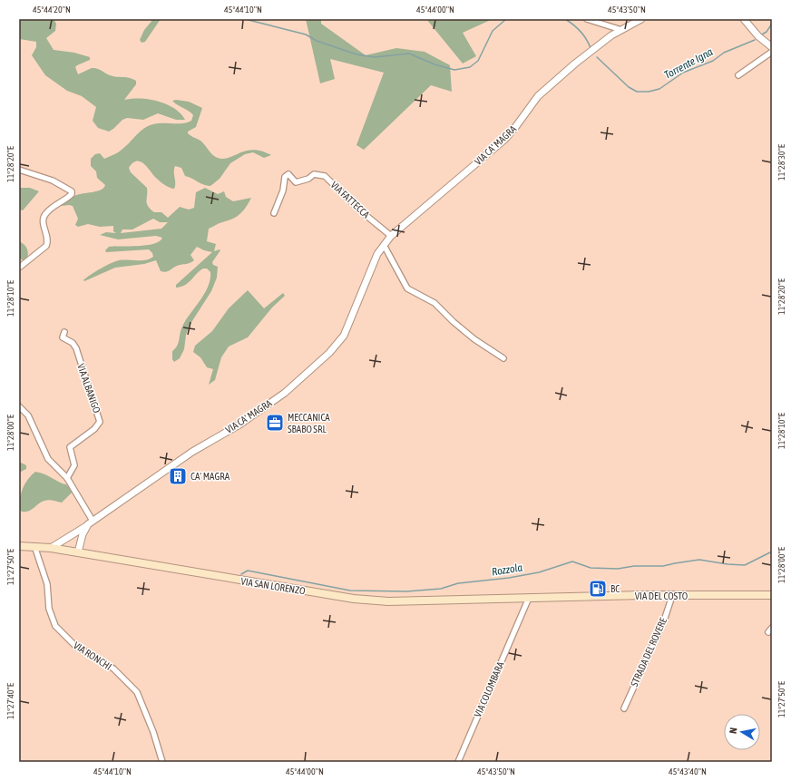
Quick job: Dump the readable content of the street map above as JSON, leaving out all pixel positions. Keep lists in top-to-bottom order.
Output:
{
  "streets": {
    "main road": ["VIA SAN LORENZO", "VIA DEL COSTO"],
    "street": [
      "VIA CA' MAGRA",
      "VIA FATTECCA",
      "VIA ALBANIGO",
      "STRADA DEL ROVERE",
      "VIA RONCHI",
      "VIA COLOMBARA"
    ]
  },
  "crossings": [
    ["VIA CA' MAGRA", "VIA FATTECCA"],
    ["VIA CA' MAGRA", "VIA SAN LORENZO"],
    ["VIA SAN LORENZO", "VIA DEL COSTO"],
    ["VIA SAN LORENZO", "VIA RONCHI"],
    ["VIA SAN LORENZO", "VIA COLOMBARA"],
    ["VIA DEL COSTO", "STRADA DEL ROVERE"],
    ["VIA DEL COSTO", "VIA COLOMBARA"]
  ],
  "water": ["Torrente Igna", "Rozzola"],
  "places": {
    "office": ["MECCANICA SBABO SRL"],
    "building": ["CA' MAGRA"],
    "fuel station": ["BC"]
  },
  "north": "left",
  "coordinates": [
    "45°44'20\"N",
    "45°44'10\"N",
    "45°44'00\"N",
    "45°43'50\"N",
    "11°28'30\"E",
    "11°28'20\"E",
    "11°28'10\"E",
    "11°28'00\"E",
    "11°27'50\"E",
    "11°27'40\"E",
    "45°43'40\"N"
  ]
}
